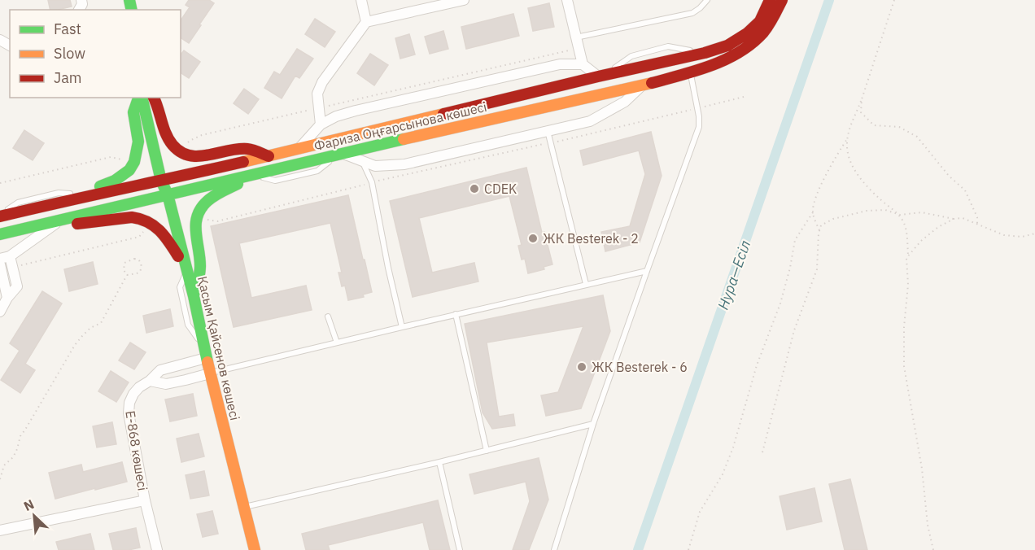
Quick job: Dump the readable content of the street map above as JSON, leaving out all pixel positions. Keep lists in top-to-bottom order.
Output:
{
  "streets": {
    "street": ["Фариза Оңғарсынова көшесі", "Қасым Қайсенов көшесі", "Е-868 көшесі"]
  },
  "crossings": [
    ["Фариза Оңғарсынова көшесі", "Қасым Қайсенов көшесі"],
    ["Қасым Қайсенов көшесі", "Е-868 көшесі"]
  ],
  "water": ["Нура—Есіл"],
  "places": ["CDEK", "ЖК Besterek - 2", "ЖК Besterek - 6"],
  "legend": ["Fast", "Slow", "Jam"],
  "north": "top left"
}
